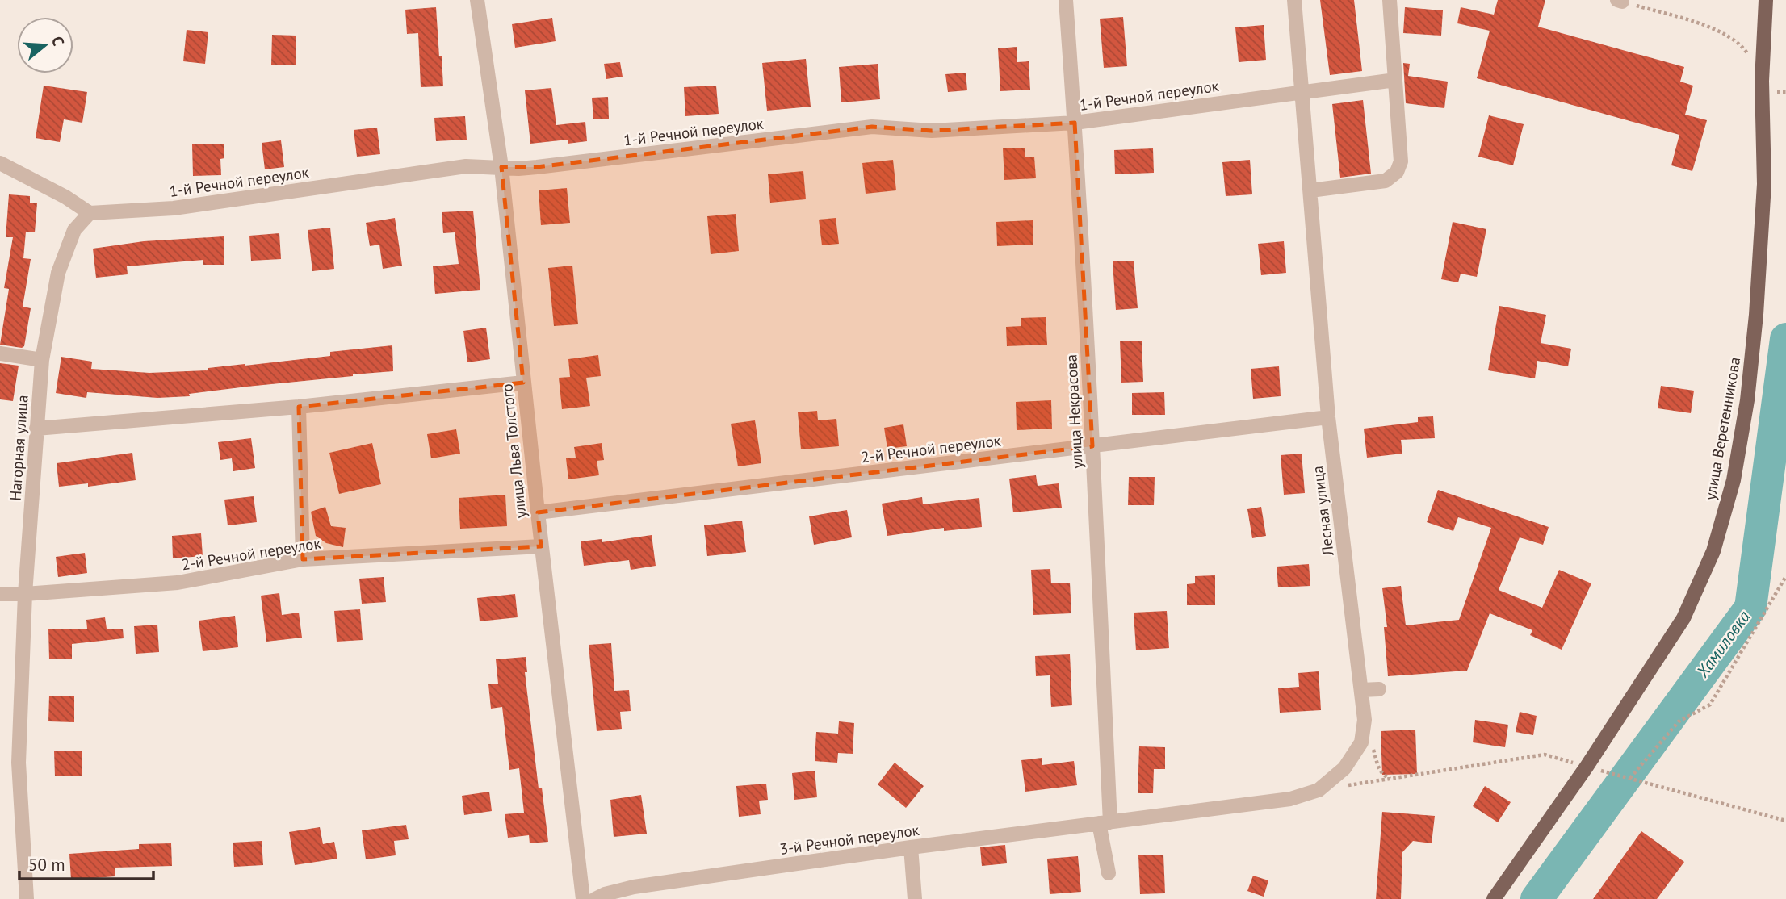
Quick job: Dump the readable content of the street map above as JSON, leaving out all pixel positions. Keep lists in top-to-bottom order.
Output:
{
  "streets": {
    "main road": ["улица Веретенникова"],
    "street": [
      "1-й Речной переулок",
      "улица Некрасова",
      "Нагорная улица",
      "2-й Речной переулок",
      "улица Льва Толстого",
      "Лесная улица",
      "3-й Речной переулок"
    ]
  },
  "crossings": [
    ["1-й Речной переулок", "улица Некрасова"],
    ["1-й Речной переулок", "Нагорная улица"],
    ["1-й Речной переулок", "улица Льва Толстого"],
    ["1-й Речной переулок", "Лесная улица"],
    ["улица Некрасова", "2-й Речной переулок"],
    ["улица Некрасова", "Лесная улица"],
    ["улица Некрасова", "3-й Речной переулок"],
    ["Нагорная улица", "2-й Речной переулок"],
    ["2-й Речной переулок", "улица Льва Толстого"],
    ["2-й Речной переулок", "Лесная улица"],
    ["Лесная улица", "3-й Речной переулок"]
  ],
  "water": ["Хамиловка"],
  "scale_bar": "50 m",
  "north": "right"
}
